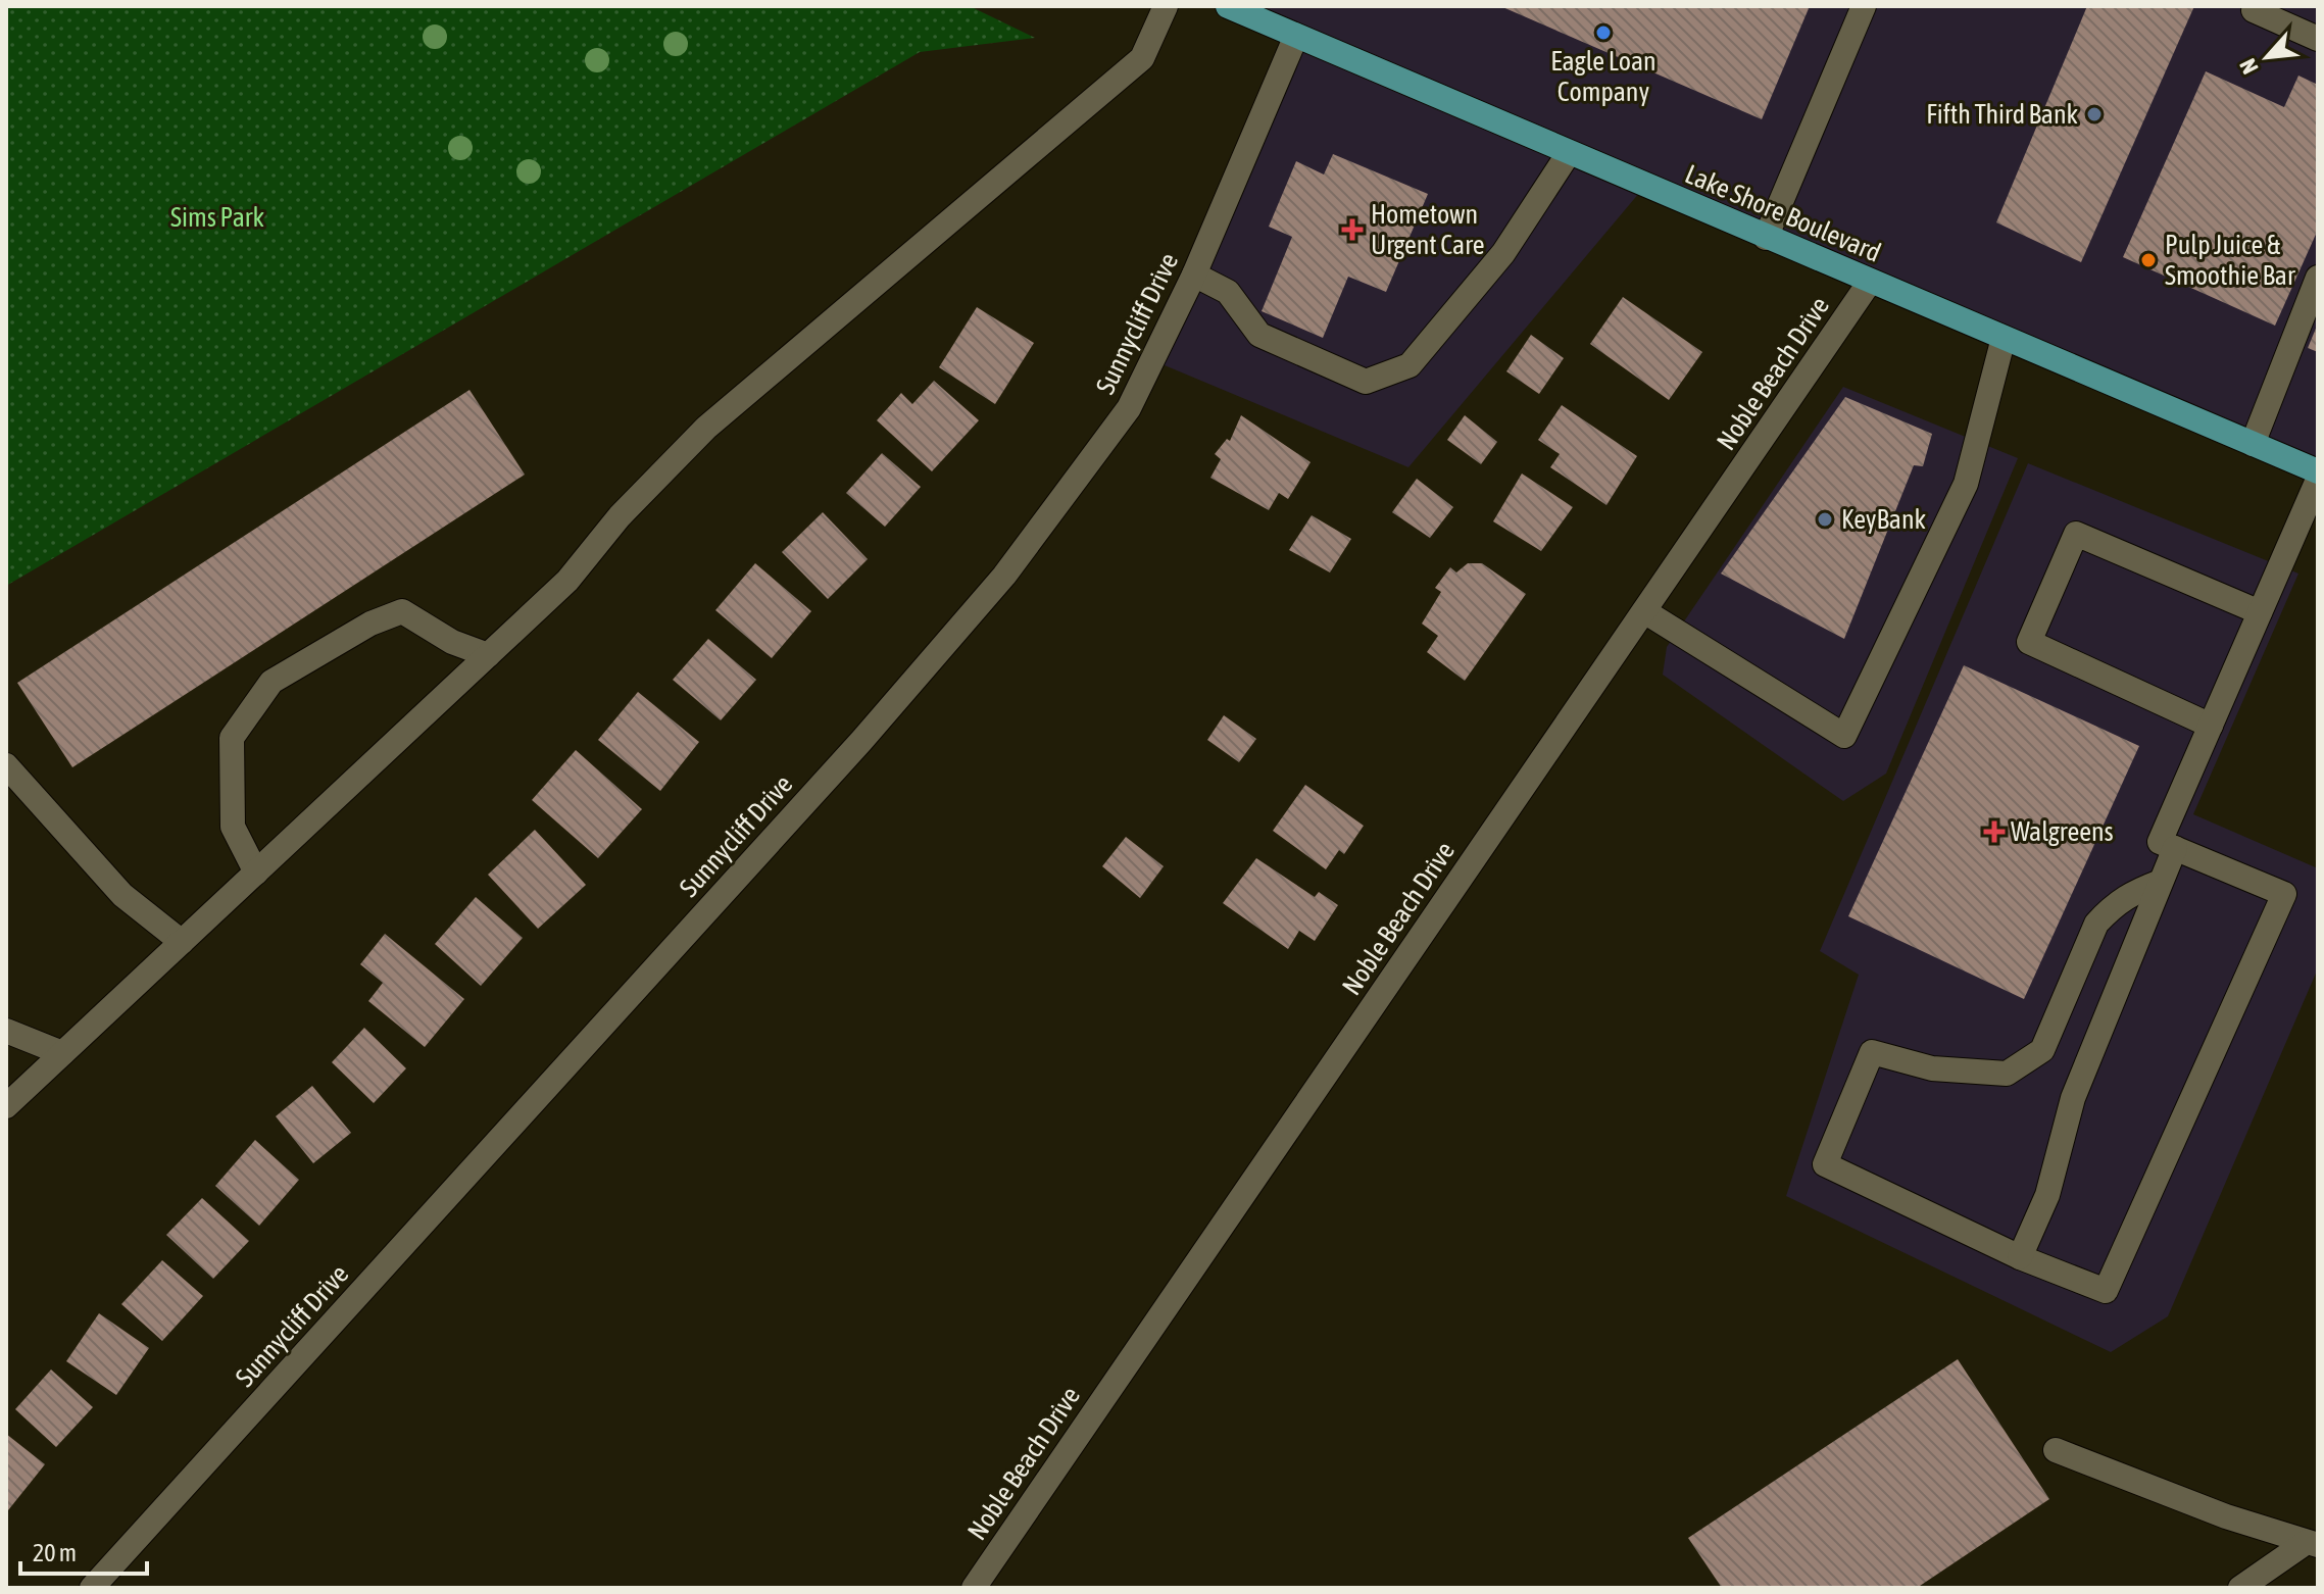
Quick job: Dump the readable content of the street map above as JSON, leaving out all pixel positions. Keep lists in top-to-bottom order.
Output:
{
  "streets": {
    "main road": ["Lake Shore Boulevard"],
    "street": ["Sunnycliff Drive", "Noble Beach Drive"]
  },
  "crossings": [
    ["Lake Shore Boulevard", "Sunnycliff Drive"],
    ["Lake Shore Boulevard", "Noble Beach Drive"]
  ],
  "parks": ["Sims Park"],
  "places": {
    "other": [
      "Eagle Loan Company",
      "Fifth Third Bank",
      "Pulp Juice & Smoothie Bar",
      "KeyBank"
    ],
    "health": ["Hometown Urgent Care", "Walgreens"]
  },
  "scale_bar": "20 m",
  "north": "bottom left"
}
